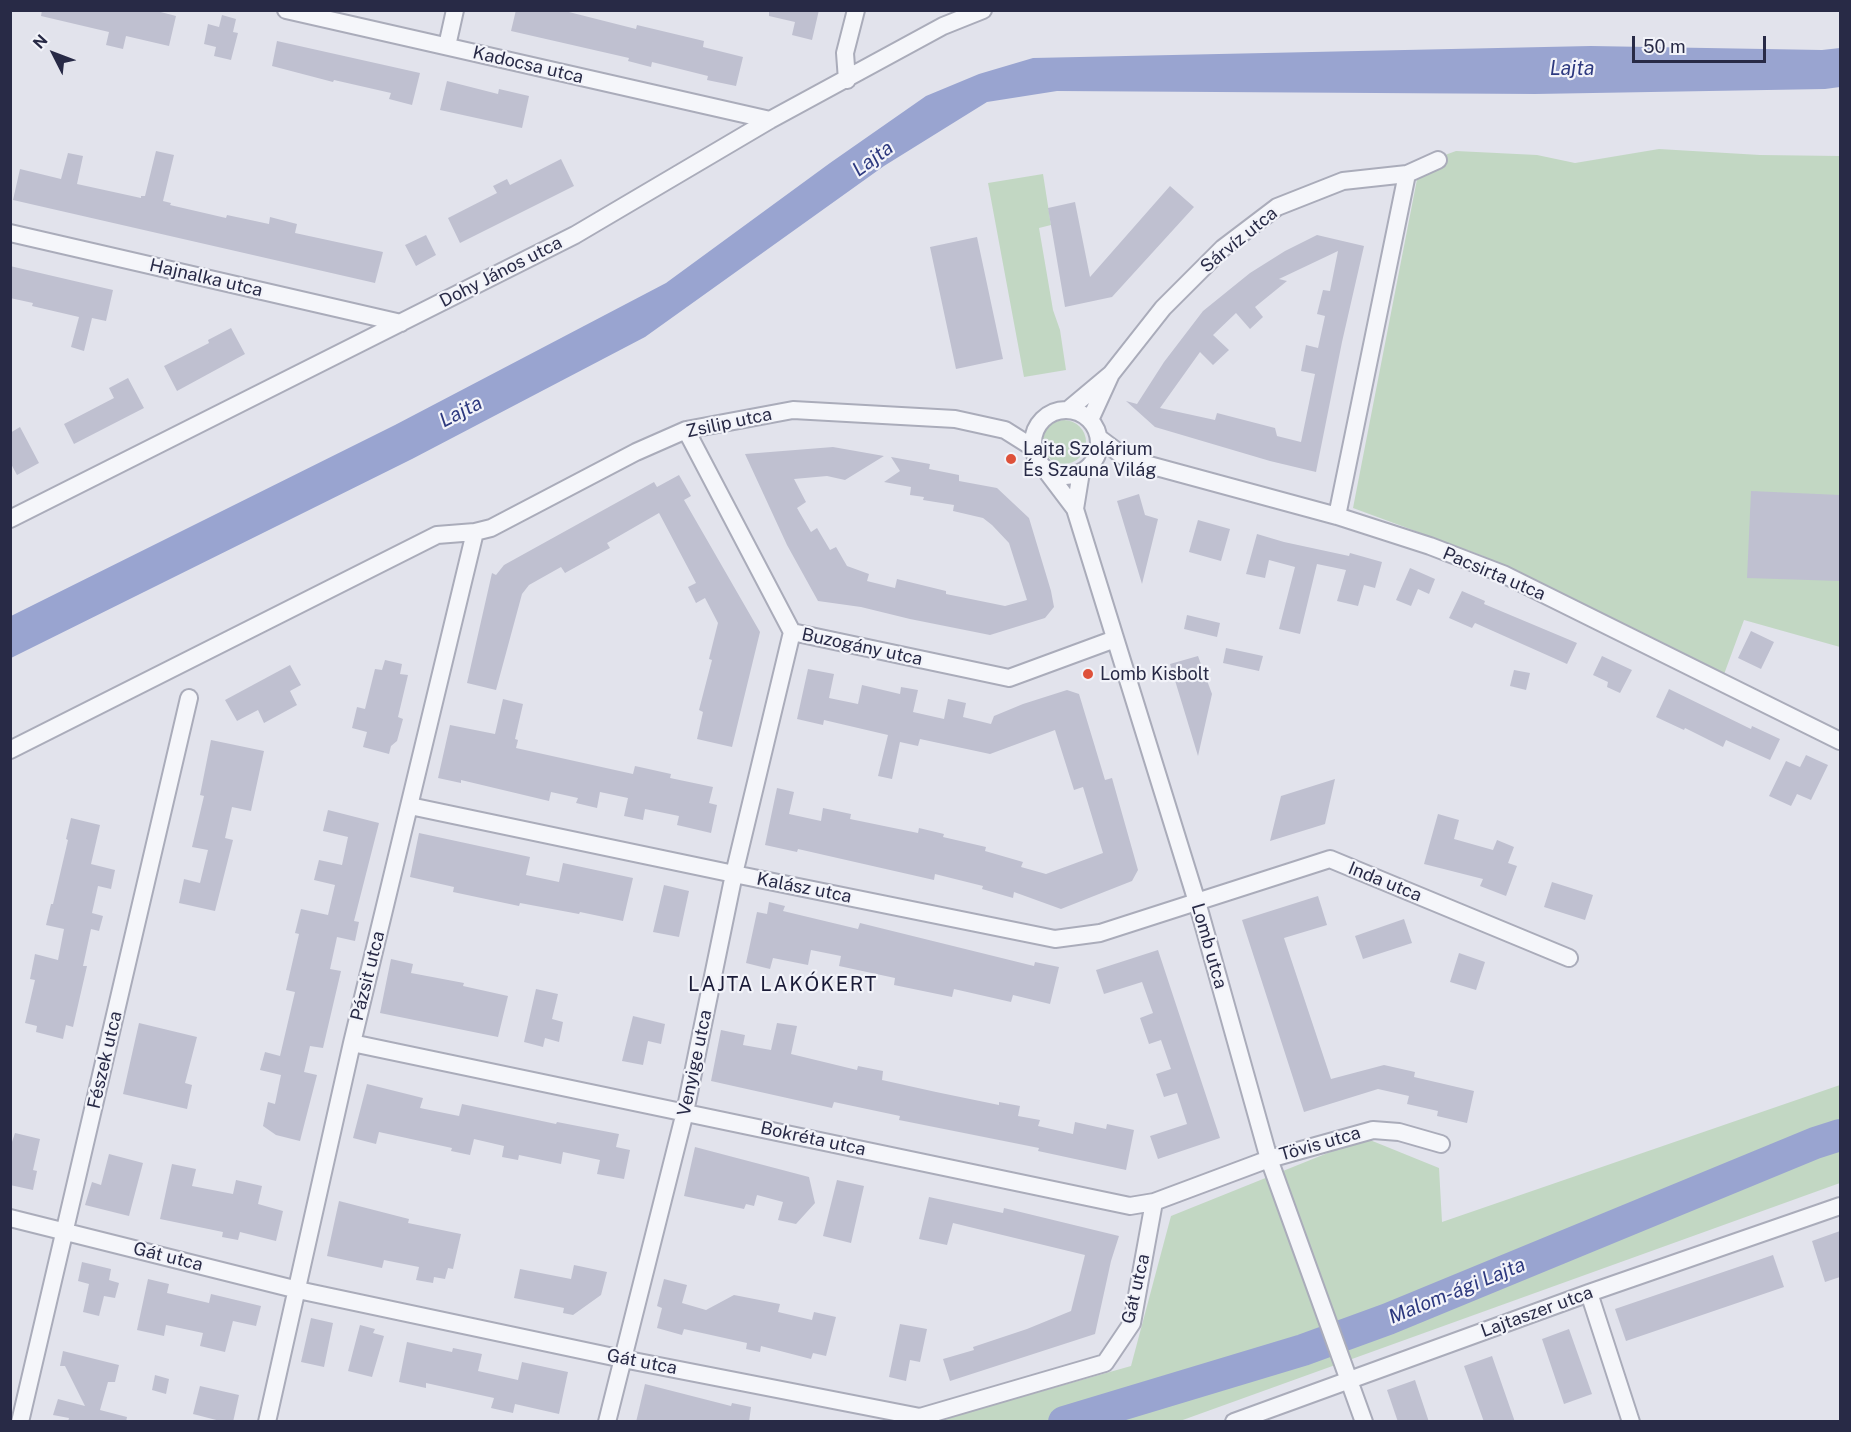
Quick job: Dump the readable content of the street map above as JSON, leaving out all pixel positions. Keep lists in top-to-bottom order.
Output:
{
  "streets": {
    "street": [
      "Kadocsa utca",
      "Sárvíz utca",
      "Dohy János utca",
      "Hajnalka utca",
      "Zsilip utca",
      "Pacsirta utca",
      "Buzogány utca",
      "Inda utca",
      "Kalász utca",
      "Lomb utca",
      "Pázsit utca",
      "Fészek utca",
      "Venyige utca",
      "Bokréta utca",
      "Tövis utca",
      "Gát utca",
      "Lajtaszer utca"
    ]
  },
  "crossings": [
    ["Kadocsa utca", "Dohy János utca"],
    ["Dohy János utca", "Hajnalka utca"],
    ["Zsilip utca", "Buzogány utca"],
    ["Zsilip utca", "Pázsit utca"],
    ["Buzogány utca", "Lomb utca"],
    ["Buzogány utca", "Venyige utca"],
    ["Inda utca", "Kalász utca"],
    ["Inda utca", "Lomb utca"],
    ["Kalász utca", "Lomb utca"],
    ["Kalász utca", "Pázsit utca"],
    ["Kalász utca", "Venyige utca"],
    ["Lomb utca", "Bokréta utca"],
    ["Lomb utca", "Tövis utca"],
    ["Lomb utca", "Lajtaszer utca"],
    ["Pázsit utca", "Bokréta utca"],
    ["Pázsit utca", "Gát utca"],
    ["Fészek utca", "Gát utca"],
    ["Venyige utca", "Bokréta utca"],
    ["Venyige utca", "Gát utca"],
    ["Bokréta utca", "Tövis utca"],
    ["Bokréta utca", "Gát utca"]
  ],
  "districts": ["LAJTA LAKÓKERT"],
  "water": ["Lajta", "Malom-ági Lajta"],
  "places": ["Lajta Szolárium És Szauna Világ", "Lomb Kisbolt"],
  "scale_bar": "50 m",
  "north": "top left"
}
